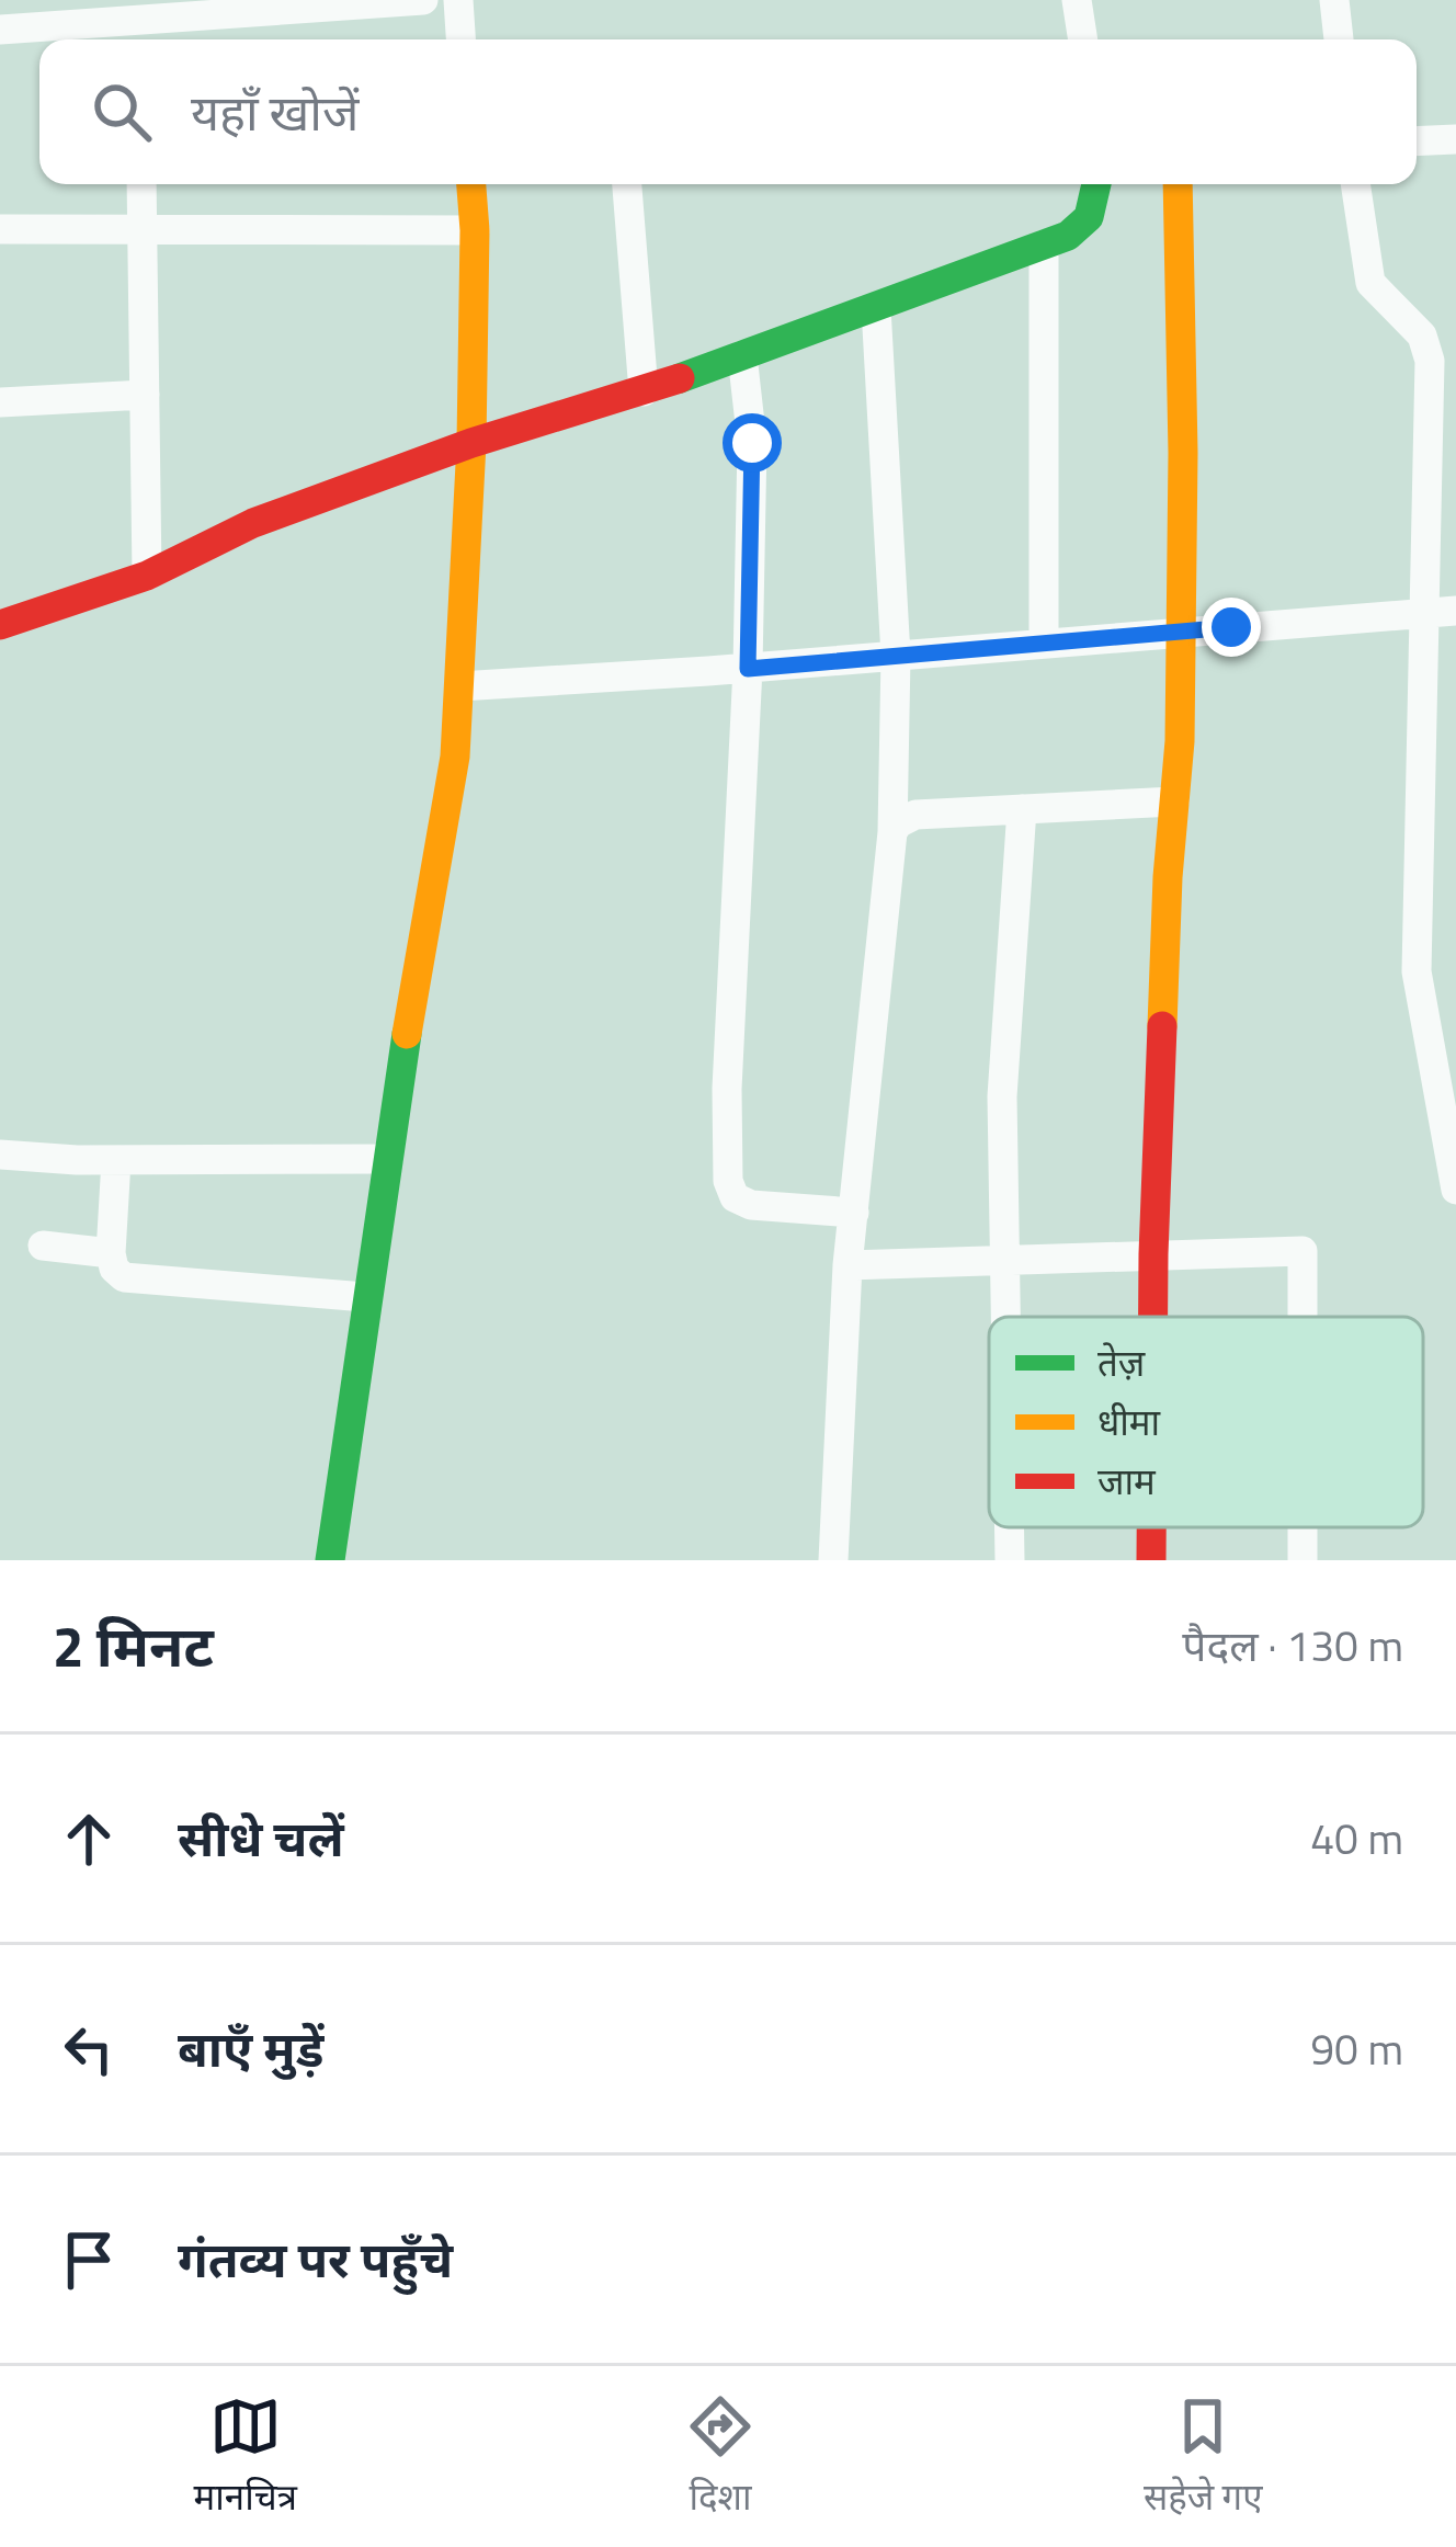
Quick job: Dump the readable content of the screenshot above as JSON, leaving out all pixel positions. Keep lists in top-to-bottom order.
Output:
{
  "legend": ["तेज़", "धीमा", "जाम"],
  "page": {
    "search": "यहाँ खोजें",
    "heading": ["2 मिनट", "पैदल · 130 m"],
    "list": [
      ["सीधे चलें", "40 m"],
      ["बाएँ मुड़ें", "90 m"],
      "गंतव्य पर पहुँचे"
    ],
    "nav": ["मानचित्र", "दिशा", "सहेजे गए"]
  }
}
